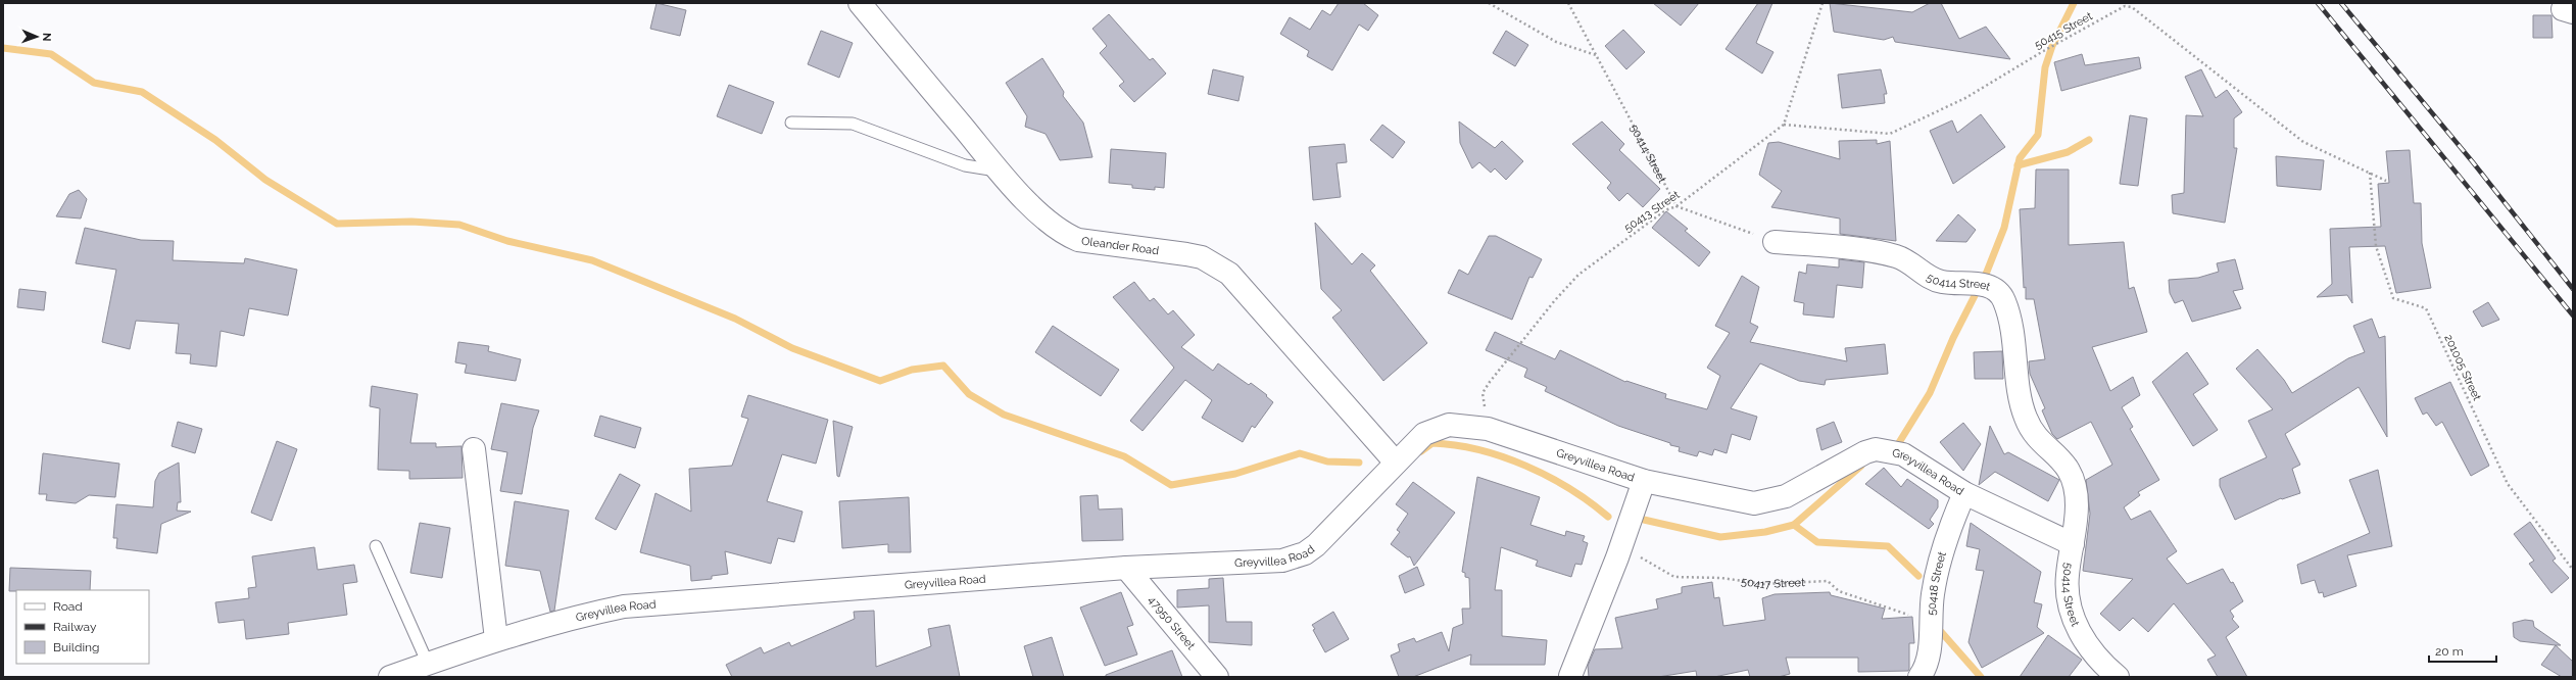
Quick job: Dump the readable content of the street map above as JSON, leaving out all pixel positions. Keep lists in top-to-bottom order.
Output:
{
  "streets": {
    "street": [
      "50414 Street",
      "Oleander Road",
      "Greyvillea Road",
      "50418 Street",
      "47950 Street"
    ],
    "path": [
      "50415 Street",
      "50413 Street",
      "201005 Street",
      "50417 Street"
    ]
  },
  "crossings": [
    ["50415 Street", "50413 Street"],
    ["50415 Street", "201005 Street"],
    ["50414 Street", "50413 Street"],
    ["50414 Street", "Greyvillea Road"],
    ["50413 Street", "Greyvillea Road"],
    ["Oleander Road", "Greyvillea Road"],
    ["Greyvillea Road", "50418 Street"],
    ["Greyvillea Road", "47950 Street"],
    ["50417 Street", "50418 Street"]
  ],
  "legend": ["Road", "Railway", "Building"],
  "scale_bar": "20 m",
  "north": "right"
}
